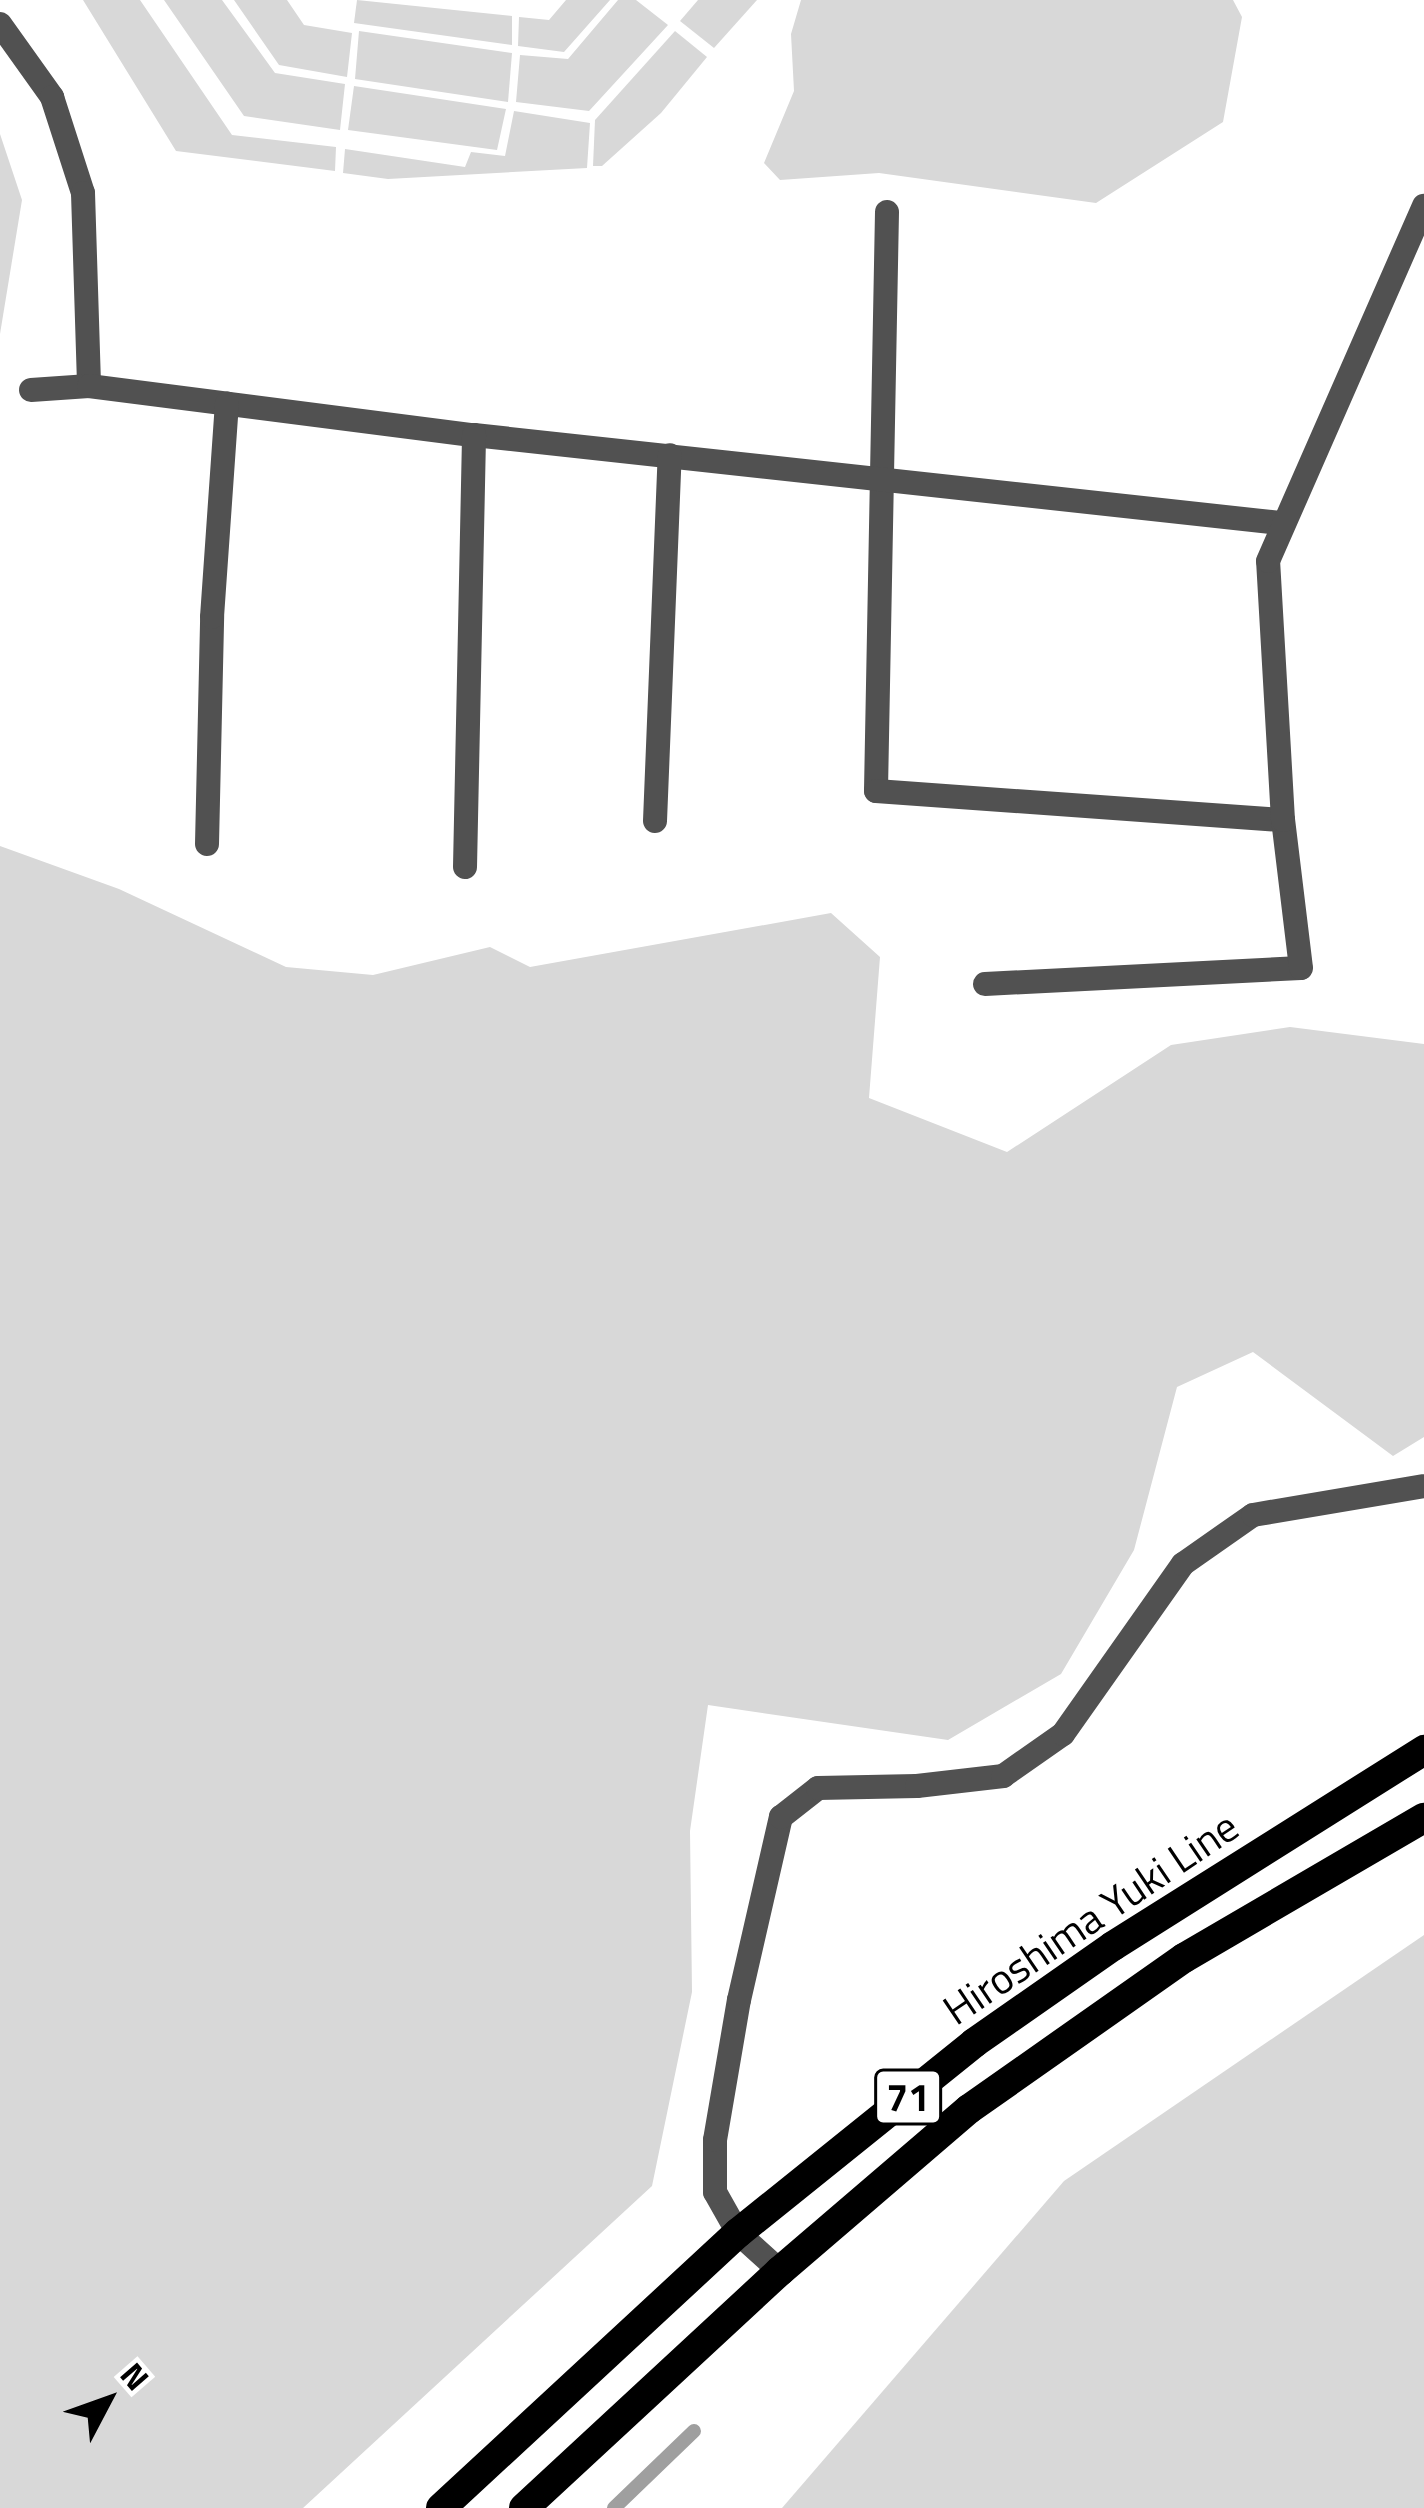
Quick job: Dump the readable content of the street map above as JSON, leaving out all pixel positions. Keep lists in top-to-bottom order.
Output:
{
  "streets": {
    "main road": ["Hiroshima Yuki Line", "71"]
  },
  "north": "top right"
}
